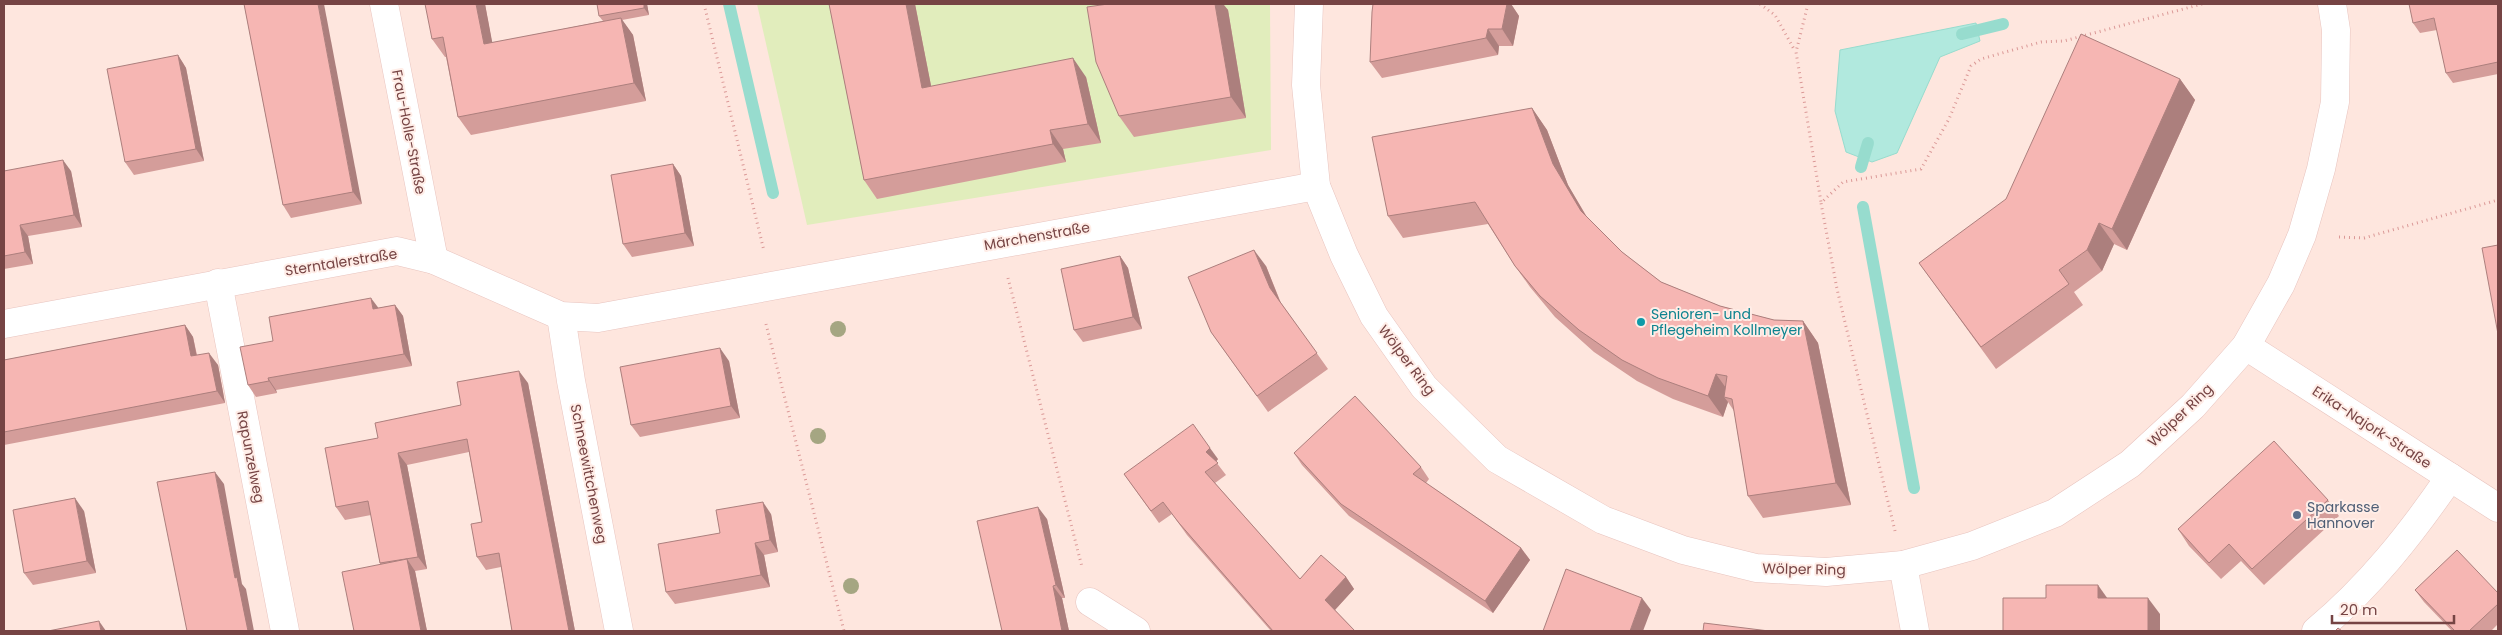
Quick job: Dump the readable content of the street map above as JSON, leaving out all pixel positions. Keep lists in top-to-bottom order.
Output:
{
  "streets": {
    "street": [
      "Frau-Holle-Straße",
      "Märchenstraße",
      "Sterntalerstraße",
      "Wölper Ring",
      "Erika-Najork-Straße",
      "Rapunzelweg",
      "Schneewittchenweg"
    ]
  },
  "crossings": [
    ["Frau-Holle-Straße", "Sterntalerstraße"],
    ["Märchenstraße", "Sterntalerstraße"],
    ["Märchenstraße", "Wölper Ring"],
    ["Sterntalerstraße", "Rapunzelweg"],
    ["Sterntalerstraße", "Schneewittchenweg"],
    ["Wölper Ring", "Erika-Najork-Straße"]
  ],
  "places": ["Senioren- und Pflegeheim Kollmeyer", "Sparkasse Hannover"],
  "scale_bar": "20 m"
}
